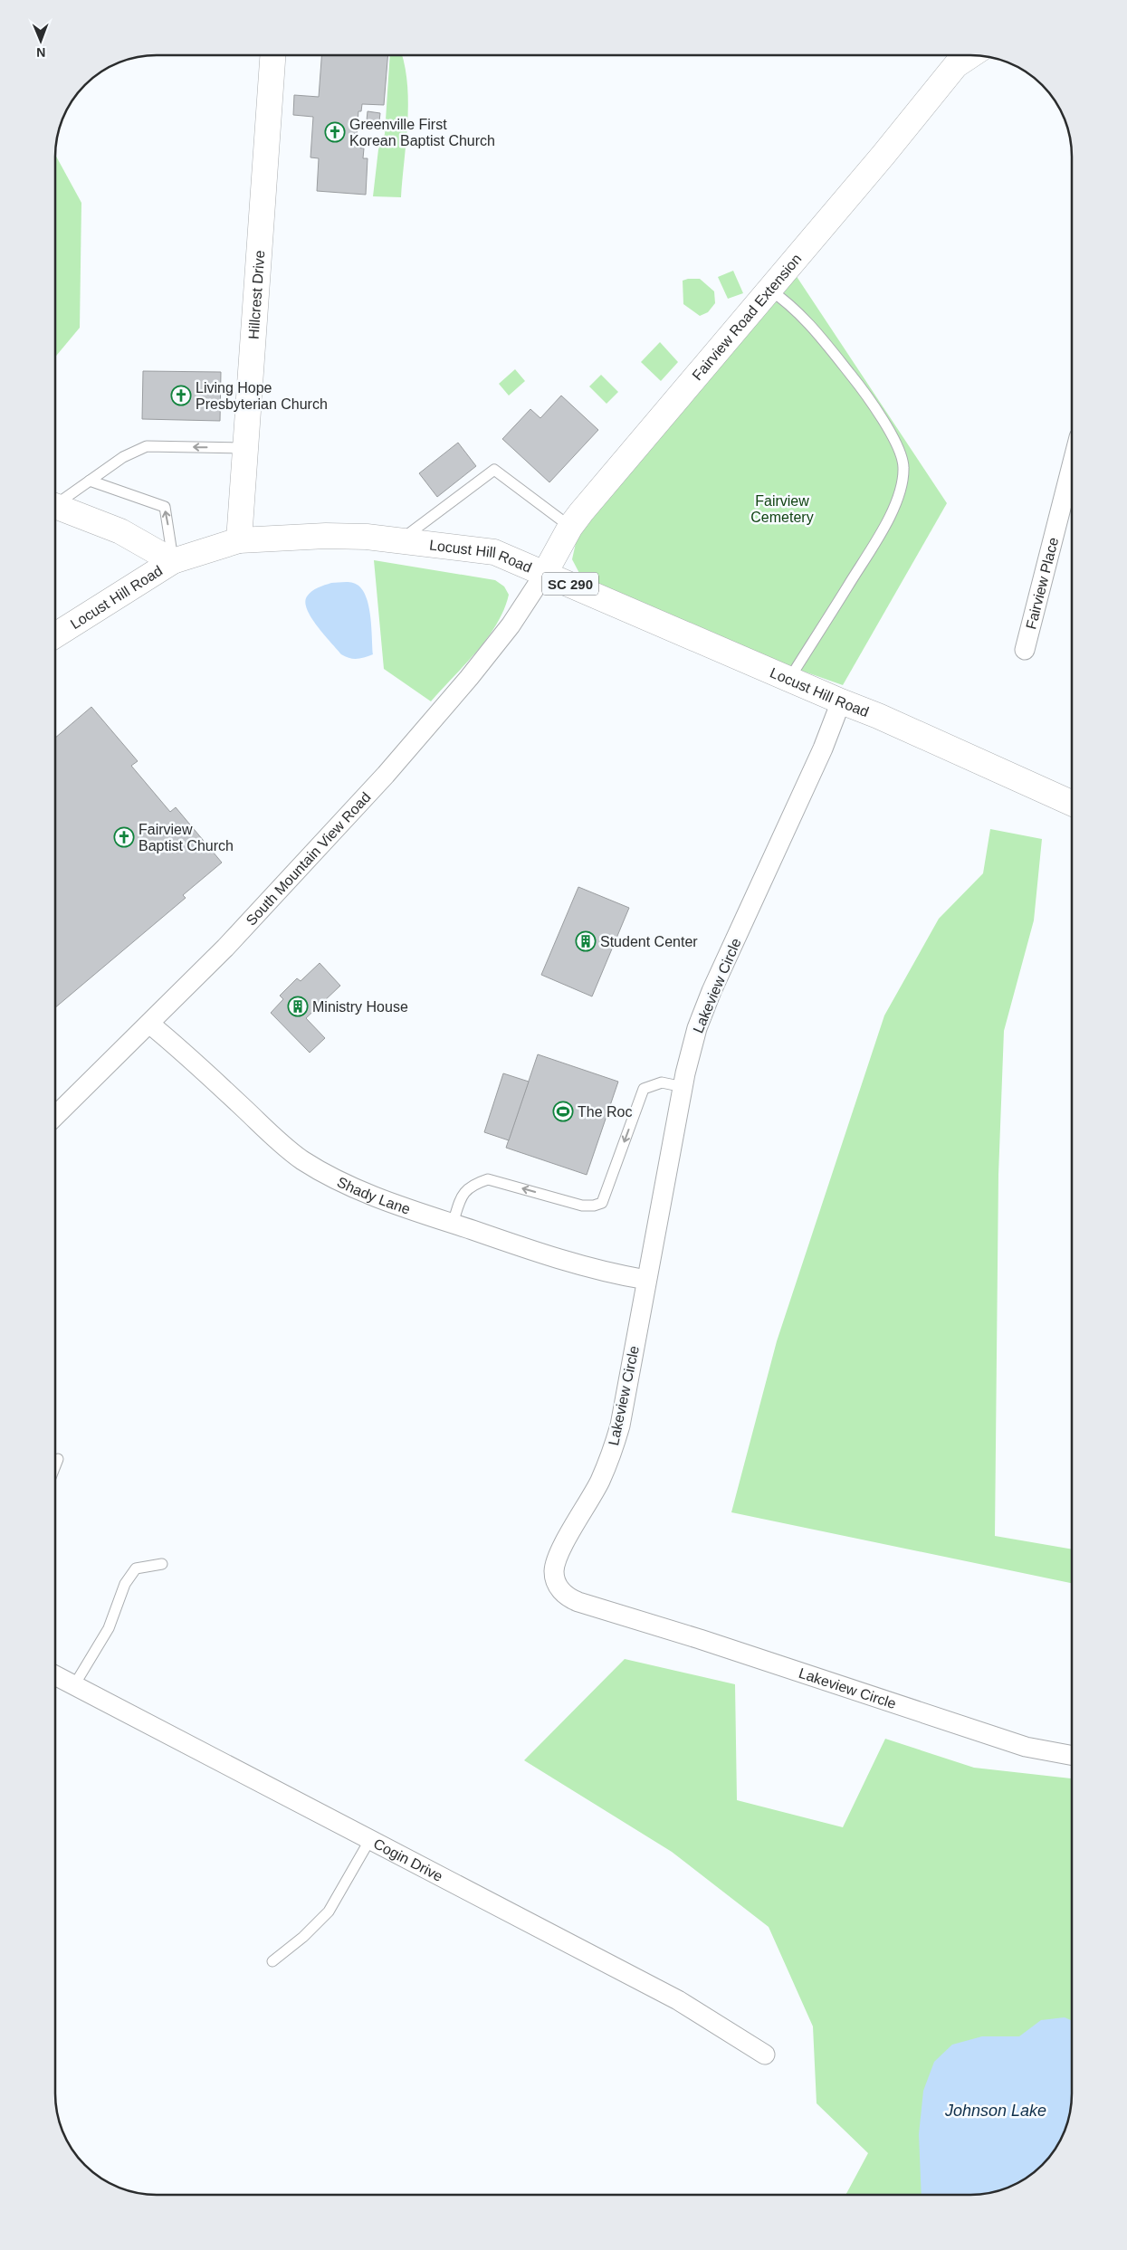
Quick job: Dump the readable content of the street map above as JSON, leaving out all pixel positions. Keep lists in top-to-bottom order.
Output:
{
  "streets": {
    "street": [
      "Hillcrest Drive",
      "Fairview Road Extension",
      "Locust Hill Road",
      "Fairview Place",
      "SC 290",
      "South Mountain View Road",
      "Lakeview Circle",
      "Shady Lane",
      "Cogin Drive"
    ]
  },
  "crossings": [
    ["Hillcrest Drive", "Locust Hill Road"],
    ["Fairview Road Extension", "Locust Hill Road"],
    ["Fairview Road Extension", "South Mountain View Road"],
    ["Locust Hill Road", "South Mountain View Road"],
    ["Locust Hill Road", "Lakeview Circle"],
    ["South Mountain View Road", "Shady Lane"],
    ["Lakeview Circle", "Shady Lane"]
  ],
  "water": ["Johnson Lake"],
  "parks": ["Fairview Cemetery"],
  "places": {
    "church": ["Greenville First Korean Baptist Church", "Living Hope Presbyterian Church", "Fairview Baptist Church"],
    "building": ["Student Center", "Ministry House"],
    "sports": ["The Roc"]
  },
  "north": "bottom"
}
